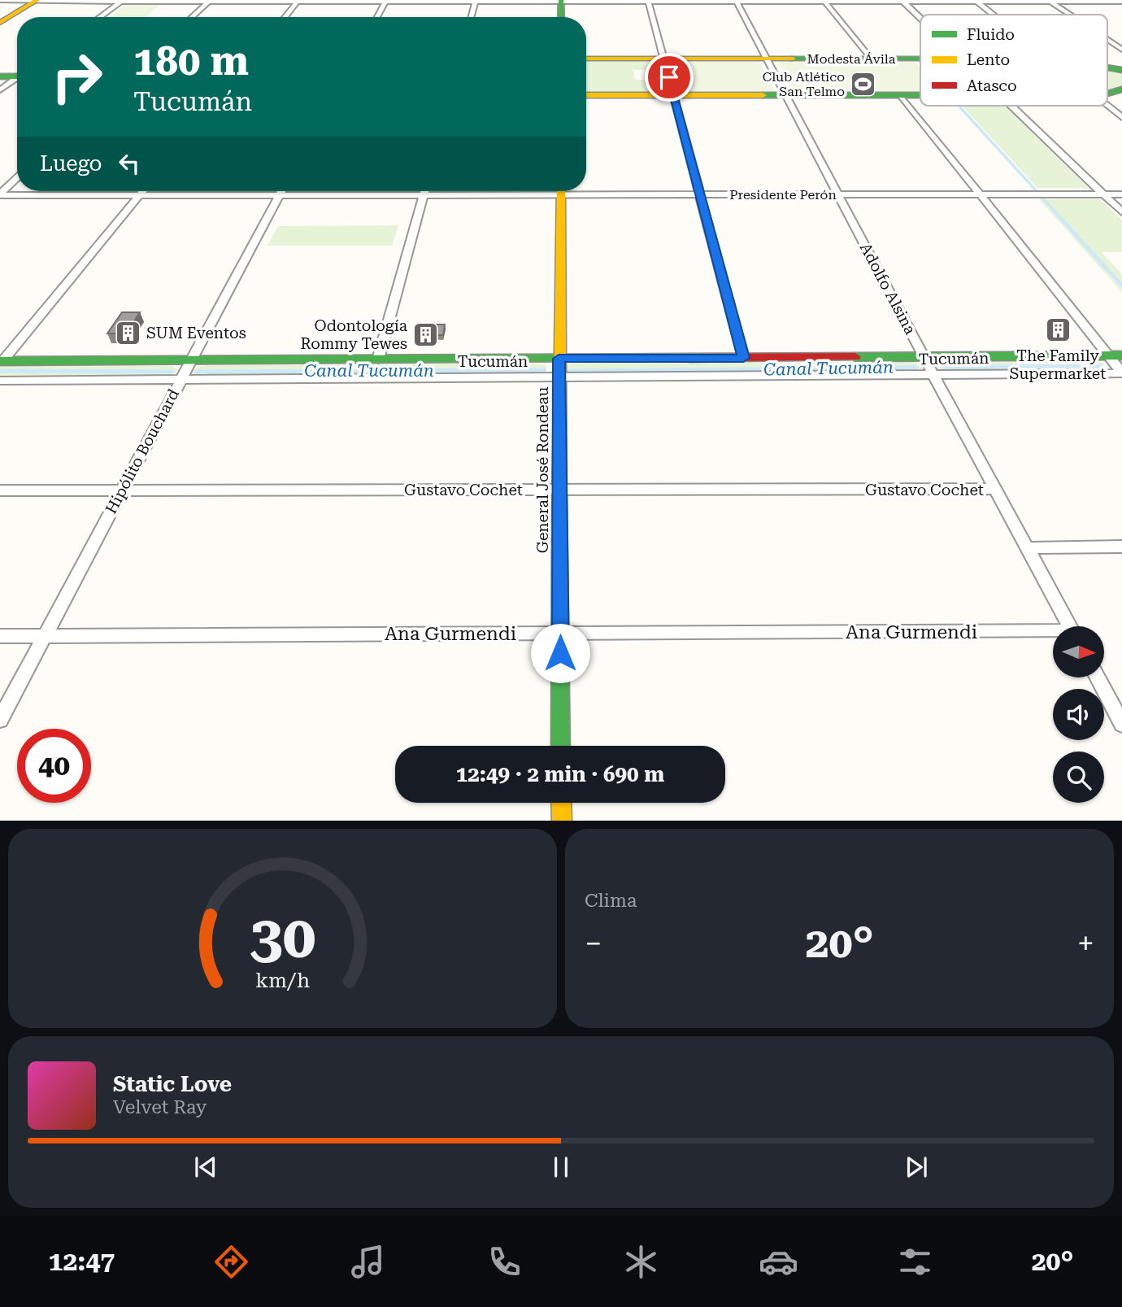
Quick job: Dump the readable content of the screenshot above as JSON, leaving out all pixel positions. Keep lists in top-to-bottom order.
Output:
{
  "streets": {
    "street": [
      "Modesta Ávila",
      "Presidente Perón",
      "Adolfo Alsina",
      "Tucumán",
      "Hipólito Bouchard",
      "General José Rondeau",
      "Gustavo Cochet",
      "Ana Gurmendi"
    ]
  },
  "crossings": [
    ["Modesta Ávila", "Adolfo Alsina"],
    ["Presidente Perón", "Adolfo Alsina"],
    ["Presidente Perón", "Hipólito Bouchard"],
    ["Adolfo Alsina", "Tucumán"],
    ["Adolfo Alsina", "Gustavo Cochet"],
    ["Tucumán", "Hipólito Bouchard"],
    ["Tucumán", "General José Rondeau"],
    ["Hipólito Bouchard", "Gustavo Cochet"],
    ["Hipólito Bouchard", "Ana Gurmendi"],
    ["General José Rondeau", "Gustavo Cochet"],
    ["General José Rondeau", "Ana Gurmendi"]
  ],
  "water": ["Canal Tucumán"],
  "places": {
    "sports": ["Club Atlético San Telmo"],
    "building": ["The Family Supermarket", "SUM Eventos", "Odontología Rommy Tewes"]
  },
  "legend": ["Fluido", "Lento", "Atasco"],
  "north": "right",
  "page": {
    "turn": ["180 m", "Tucumán"],
    "then": "Luego",
    "limit": "40",
    "trip": "12:49 · 2 min · 690 m",
    "tile": "Clima",
    "heat": ["−", "20°", "+"],
    "song": ["Static Love", "Velvet Ray"],
    "tabs": ["12:47", "20°"],
    "gauge": ["30", "km/h"]
  }
}
